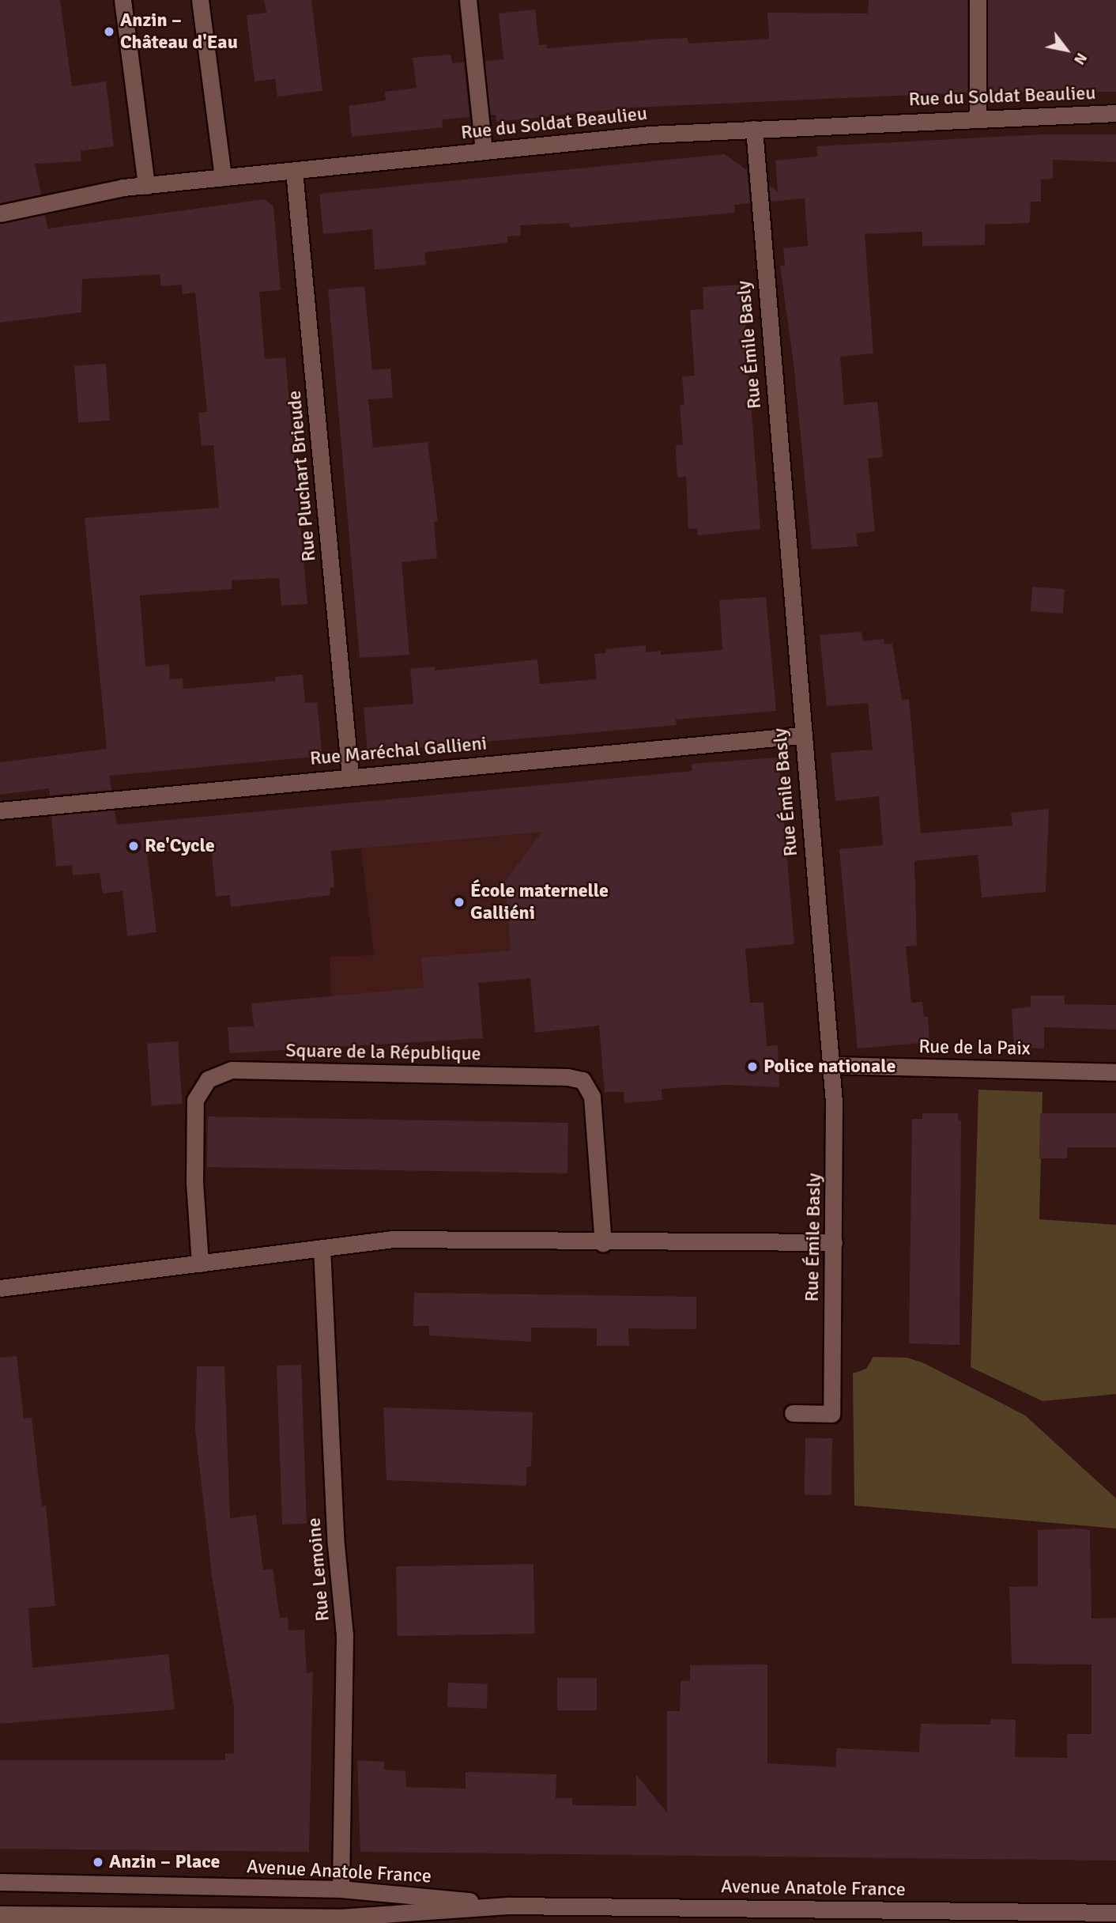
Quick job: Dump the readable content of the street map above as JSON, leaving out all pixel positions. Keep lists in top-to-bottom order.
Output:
{
  "streets": {
    "street": [
      "Rue du Soldat Beaulieu",
      "Rue Émile Basly",
      "Rue Pluchart Brieude",
      "Rue Maréchal Gallieni",
      "Rue de la Paix",
      "Square de la République",
      "Rue Lemoine",
      "Avenue Anatole France"
    ]
  },
  "crossings": [
    ["Rue du Soldat Beaulieu", "Rue Émile Basly"],
    ["Rue du Soldat Beaulieu", "Rue Pluchart Brieude"],
    ["Rue Émile Basly", "Rue Maréchal Gallieni"],
    ["Rue Émile Basly", "Rue de la Paix"],
    ["Rue Pluchart Brieude", "Rue Maréchal Gallieni"],
    ["Rue Lemoine", "Avenue Anatole France"]
  ],
  "places": [
    "Anzin – Château d'Eau",
    "Re'Cycle",
    "École maternelle Galliéni",
    "Police nationale",
    "Anzin – Place"
  ],
  "north": "bottom right"
}
